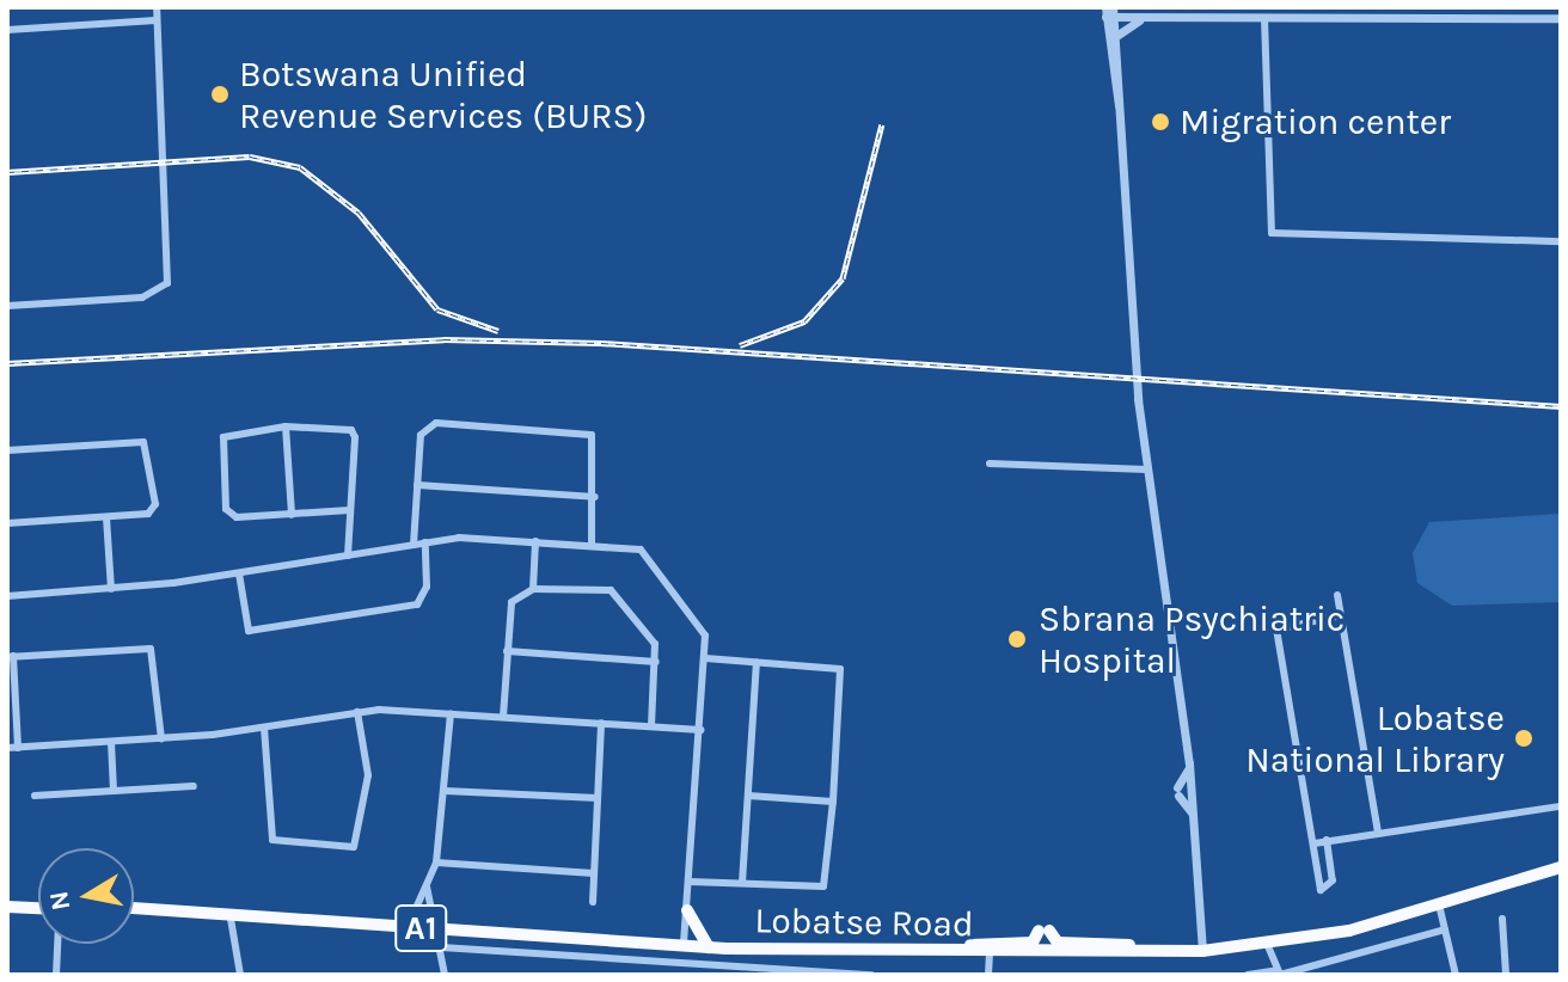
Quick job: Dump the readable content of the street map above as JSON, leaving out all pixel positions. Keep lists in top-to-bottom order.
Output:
{
  "streets": {
    "highway": ["Lobatse Road", "A1"]
  },
  "places": [
    "Botswana Unified Revenue Services (BURS)",
    "Migration center",
    "Sbrana Psychiatric Hospital",
    "Lobatse National Library"
  ],
  "north": "left"
}
